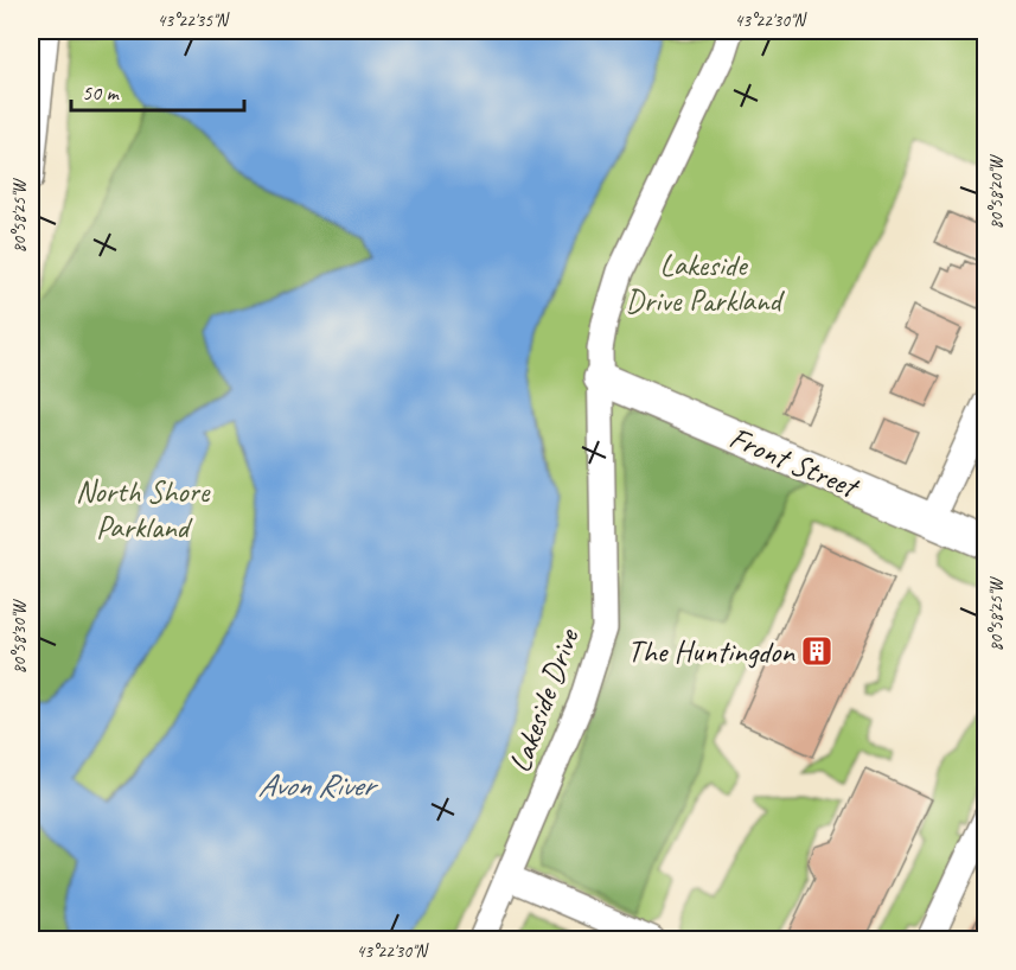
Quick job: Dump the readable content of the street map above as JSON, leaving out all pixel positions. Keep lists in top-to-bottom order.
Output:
{
  "streets": {
    "street": ["Front Street", "Lakeside Drive"]
  },
  "crossings": [
    ["Front Street", "Lakeside Drive"]
  ],
  "water": ["Avon River"],
  "parks": ["Lakeside Drive Parkland", "North Shore Parkland"],
  "places": {
    "building": ["The Huntingdon"]
  },
  "scale_bar": "50 m",
  "coordinates": [
    "43°22'35\"N",
    "43°22'30\"N",
    "80°58'20\"W",
    "80°58'25\"W",
    "80°58'30\"W"
  ]
}
